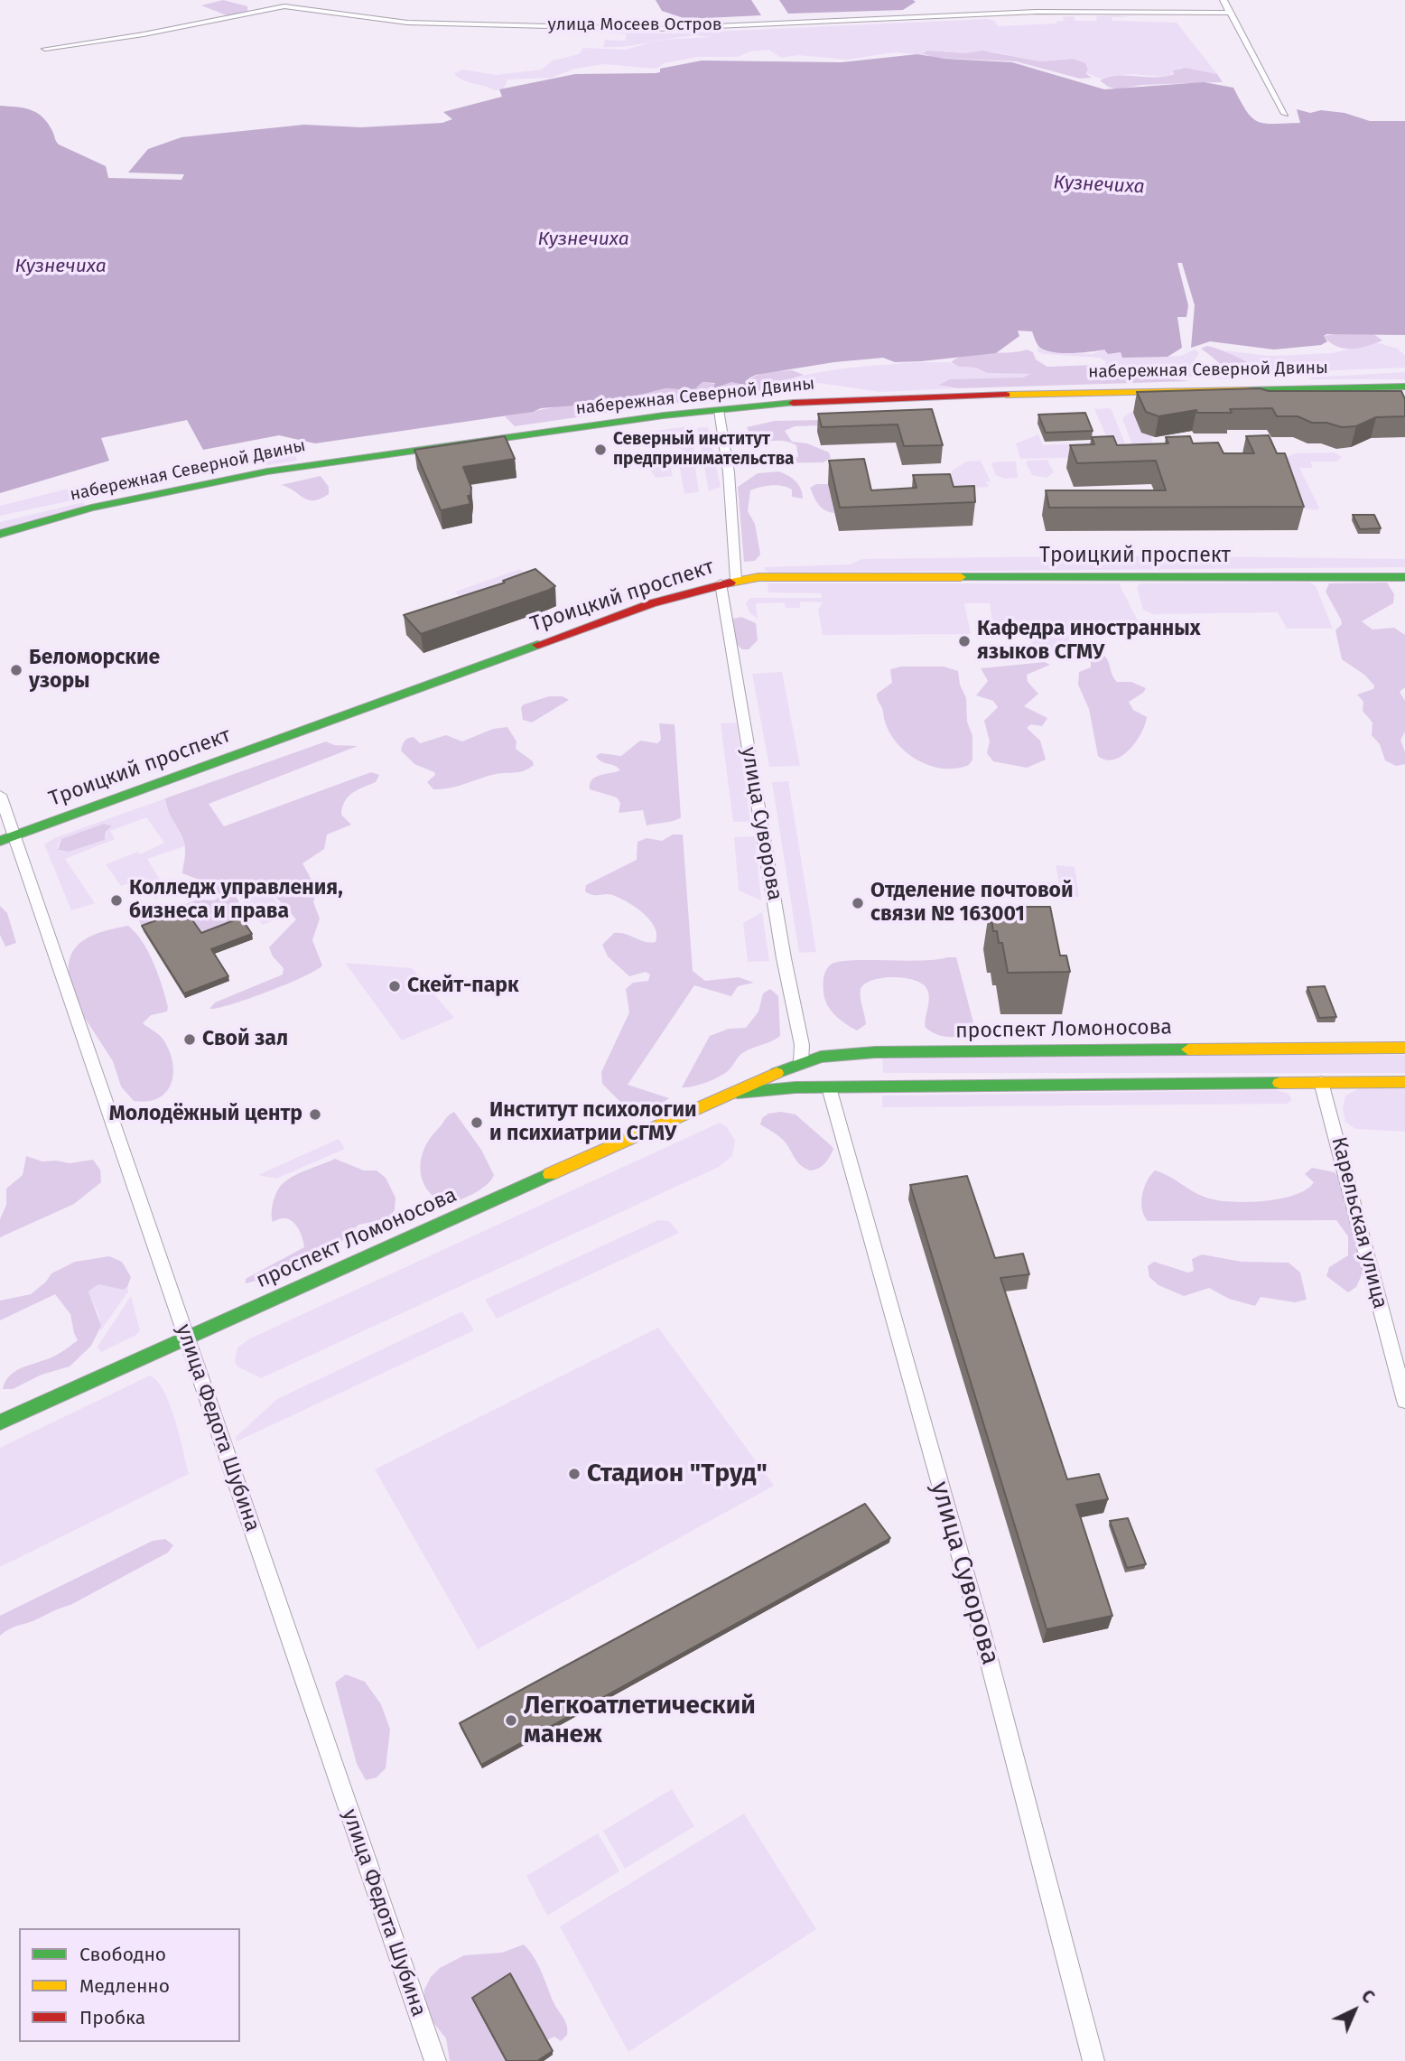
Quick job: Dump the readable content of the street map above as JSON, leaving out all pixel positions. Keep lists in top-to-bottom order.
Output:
{
  "streets": {
    "main road": ["набережная Северной Двины", "Троицкий проспект", "проспект Ломоносова"],
    "street": [
      "улица Мосеев Остров",
      "улица Суворова",
      "Карельская улица",
      "улица Федота Шубина"
    ]
  },
  "crossings": [
    ["Троицкий проспект", "улица Суворова"],
    ["Троицкий проспект", "улица Федота Шубина"],
    ["улица Суворова", "проспект Ломоносова"],
    ["проспект Ломоносова", "Карельская улица"],
    ["проспект Ломоносова", "улица Федота Шубина"]
  ],
  "water": ["Кузнечиха"],
  "places": [
    "Северный институт предпринимательства",
    "Кафедра иностранных языков СГМУ",
    "Беломорские узоры",
    "Колледж управления, бизнеса и права",
    "Отделение почтовой связи № 163001",
    "Скейт-парк",
    "Свой зал",
    "Молодёжный центр",
    "Институт психологии и психиатрии СГМУ",
    "Стадион \"Труд\"",
    "Легкоатлетический манеж"
  ],
  "legend": ["Свободно", "Медленно", "Пробка"],
  "north": "top right"
}
